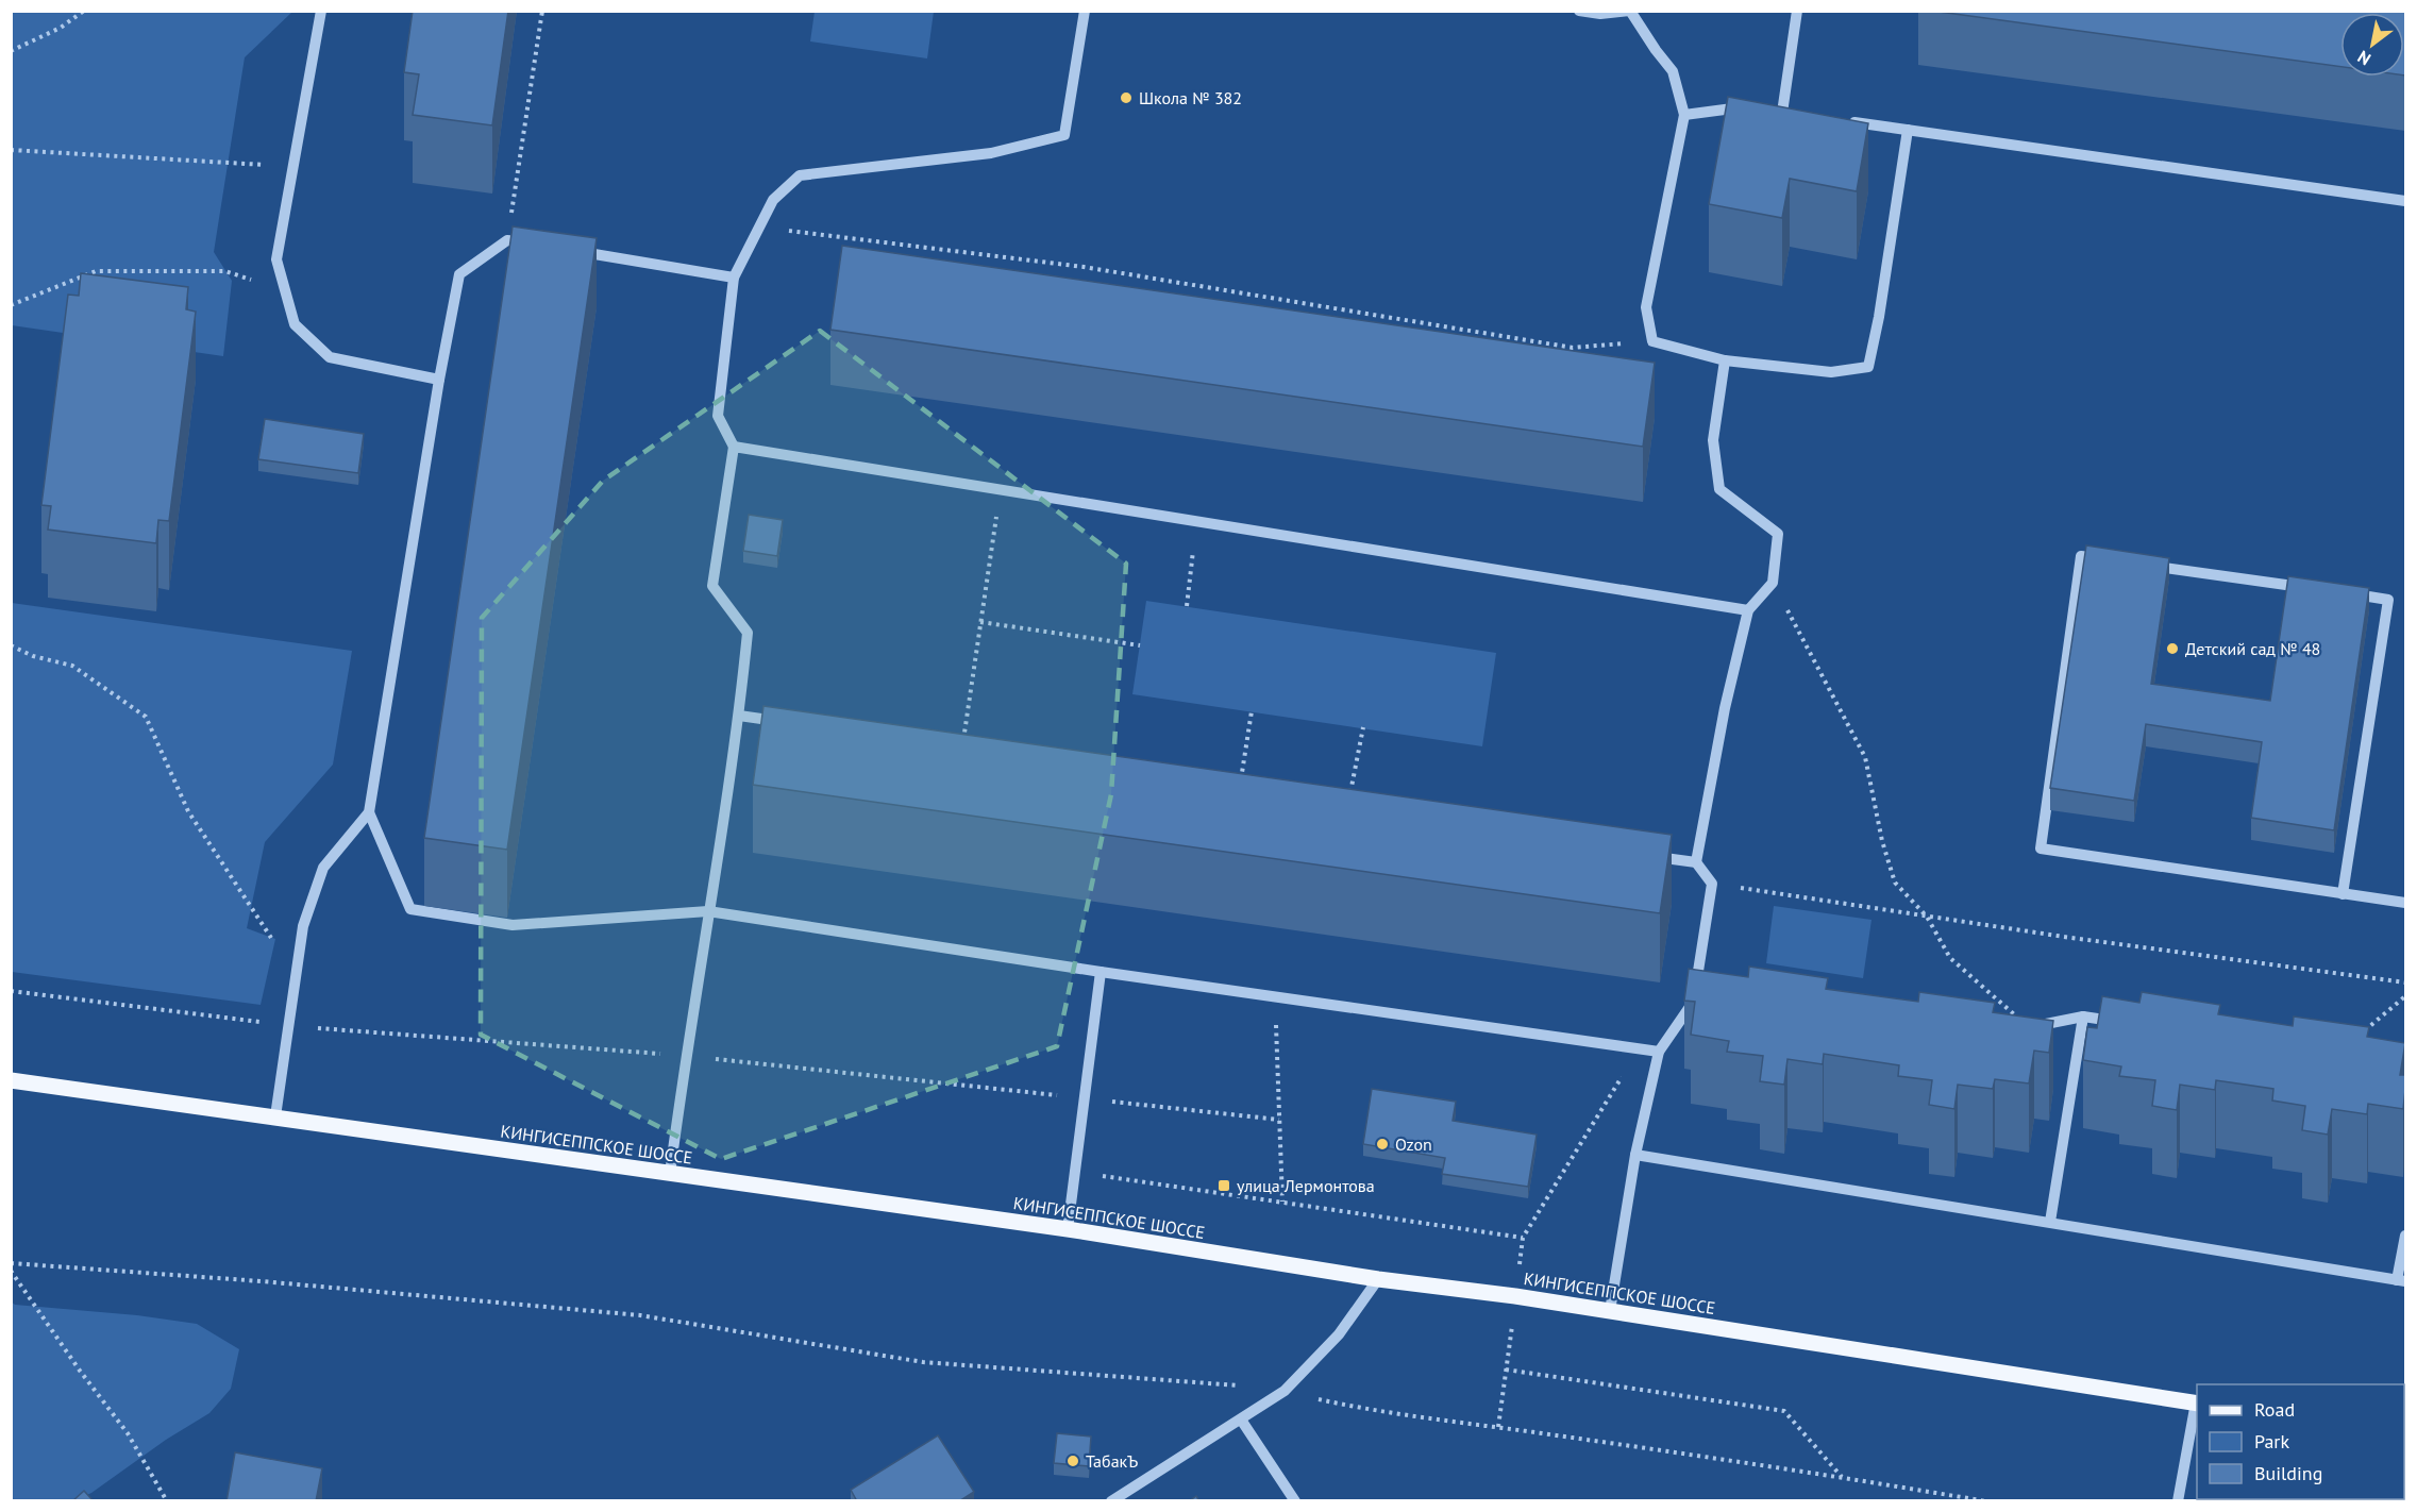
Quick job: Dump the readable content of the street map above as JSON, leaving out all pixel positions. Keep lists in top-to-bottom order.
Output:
{
  "streets": {
    "main road": ["КИНГИСЕППСКОЕ ШОССЕ"]
  },
  "places": {
    "other": [
      "Школа № 382",
      "Детский сад № 48",
      "Ozon",
      "ТабакЪ"
    ],
    "transit": ["улица Лермонтова"]
  },
  "legend": ["Road", "Park", "Building"],
  "north": "bottom left"
}
